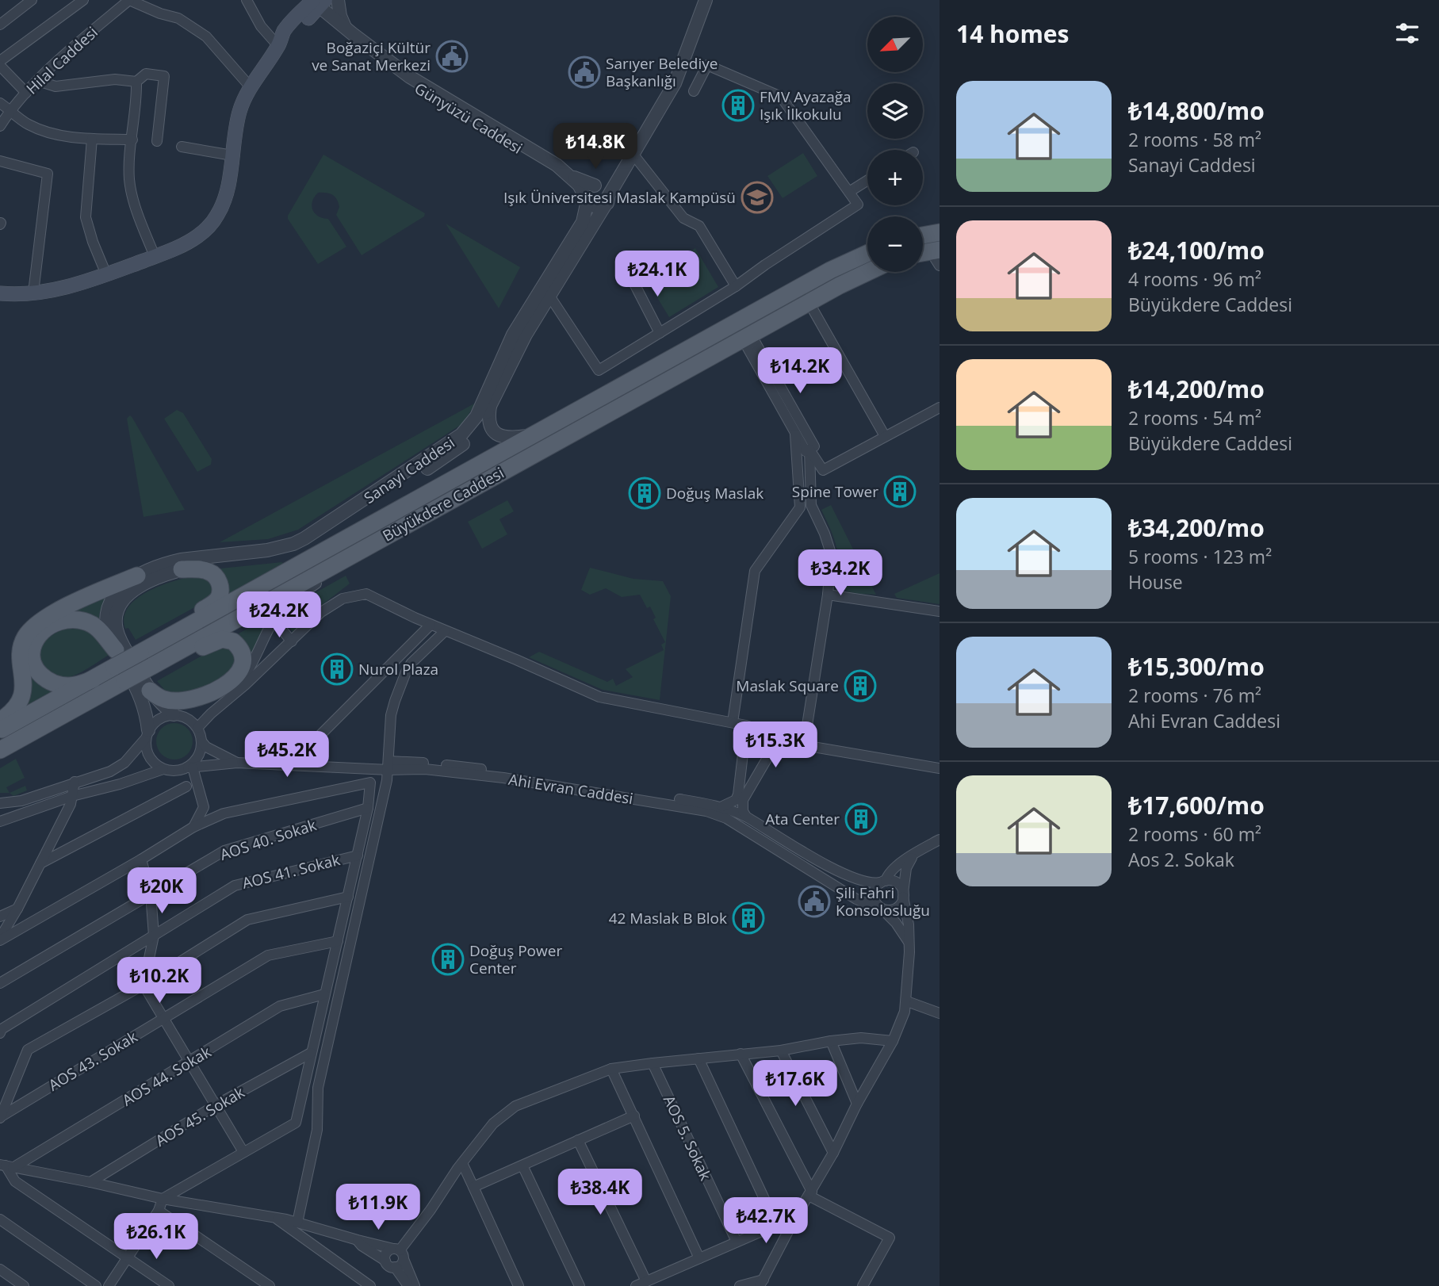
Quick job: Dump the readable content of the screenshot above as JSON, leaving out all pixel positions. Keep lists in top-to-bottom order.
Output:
{
  "streets": {
    "main road": ["Büyükdere Caddesi"],
    "street": [
      "Hilal Caddesi",
      "Günyüzü Caddesi",
      "Sanayi Caddesi",
      "Ahi Evran Caddesi",
      "AOS 40. Sokak",
      "AOS 41. Sokak",
      "AOS 43. Sokak",
      "AOS 44. Sokak",
      "AOS 45. Sokak",
      "AOS 5. Sokak"
    ]
  },
  "crossings": [
    ["Sanayi Caddesi", "Büyükdere Caddesi"],
    ["Sanayi Caddesi", "Ahi Evran Caddesi"]
  ],
  "places": {
    "public building": ["Boğaziçi Kültür ve Sanat Merkezi", "Sarıyer Belediye Başkanlığı", "Şili Fahri Konsolosluğu"],
    "building": [
      "FMV Ayazağa Işık İlkokulu",
      "Spine Tower",
      "Doğuş Maslak",
      "Nurol Plaza",
      "Maslak Square",
      "Ata Center",
      "42 Maslak B Blok",
      "Doğuş Power Center"
    ],
    "school or university": ["Işık Üniversitesi Maslak Kampüsü"]
  },
  "north": "bottom left",
  "page": {
    "heading": "14 homes",
    "map_buttons": ["+", "−"],
    "list": [
      {
        "name": "₺14,800/mo",
        "note": "2 rooms · 58 m² · Sanayi Caddesi"
      },
      {
        "name": "₺24,100/mo",
        "note": "4 rooms · 96 m² · Büyükdere Caddesi"
      },
      {
        "name": "₺14,200/mo",
        "note": "2 rooms · 54 m² · Büyükdere Caddesi"
      },
      {
        "name": "₺34,200/mo",
        "note": "5 rooms · 123 m² · House"
      },
      {
        "name": "₺15,300/mo",
        "note": "2 rooms · 76 m² · Ahi Evran Caddesi"
      },
      {
        "name": "₺17,600/mo",
        "note": "2 rooms · 60 m² · Aos 2. Sokak"
      }
    ],
    "price": [
      "₺14.8K",
      "₺24.1K",
      "₺14.2K",
      "₺34.2K",
      "₺24.2K",
      "₺15.3K",
      "₺45.2K",
      "₺20K",
      "₺10.2K",
      "₺17.6K",
      "₺38.4K",
      "₺11.9K",
      "₺42.7K",
      "₺26.1K"
    ]
  }
}
